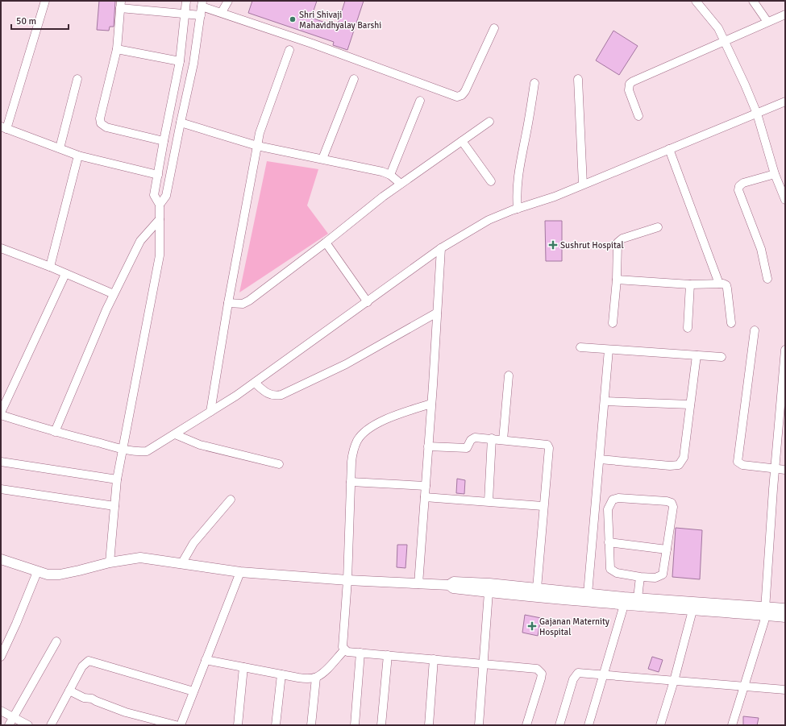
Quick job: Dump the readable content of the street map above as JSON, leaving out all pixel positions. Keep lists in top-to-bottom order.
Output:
{
  "places": {
    "other": ["Shri Shivaji Mahavidhyalay Barshi"],
    "health": ["Sushrut Hospital", "Gajanan Maternity Hospital"]
  },
  "scale_bar": "50 m"
}
